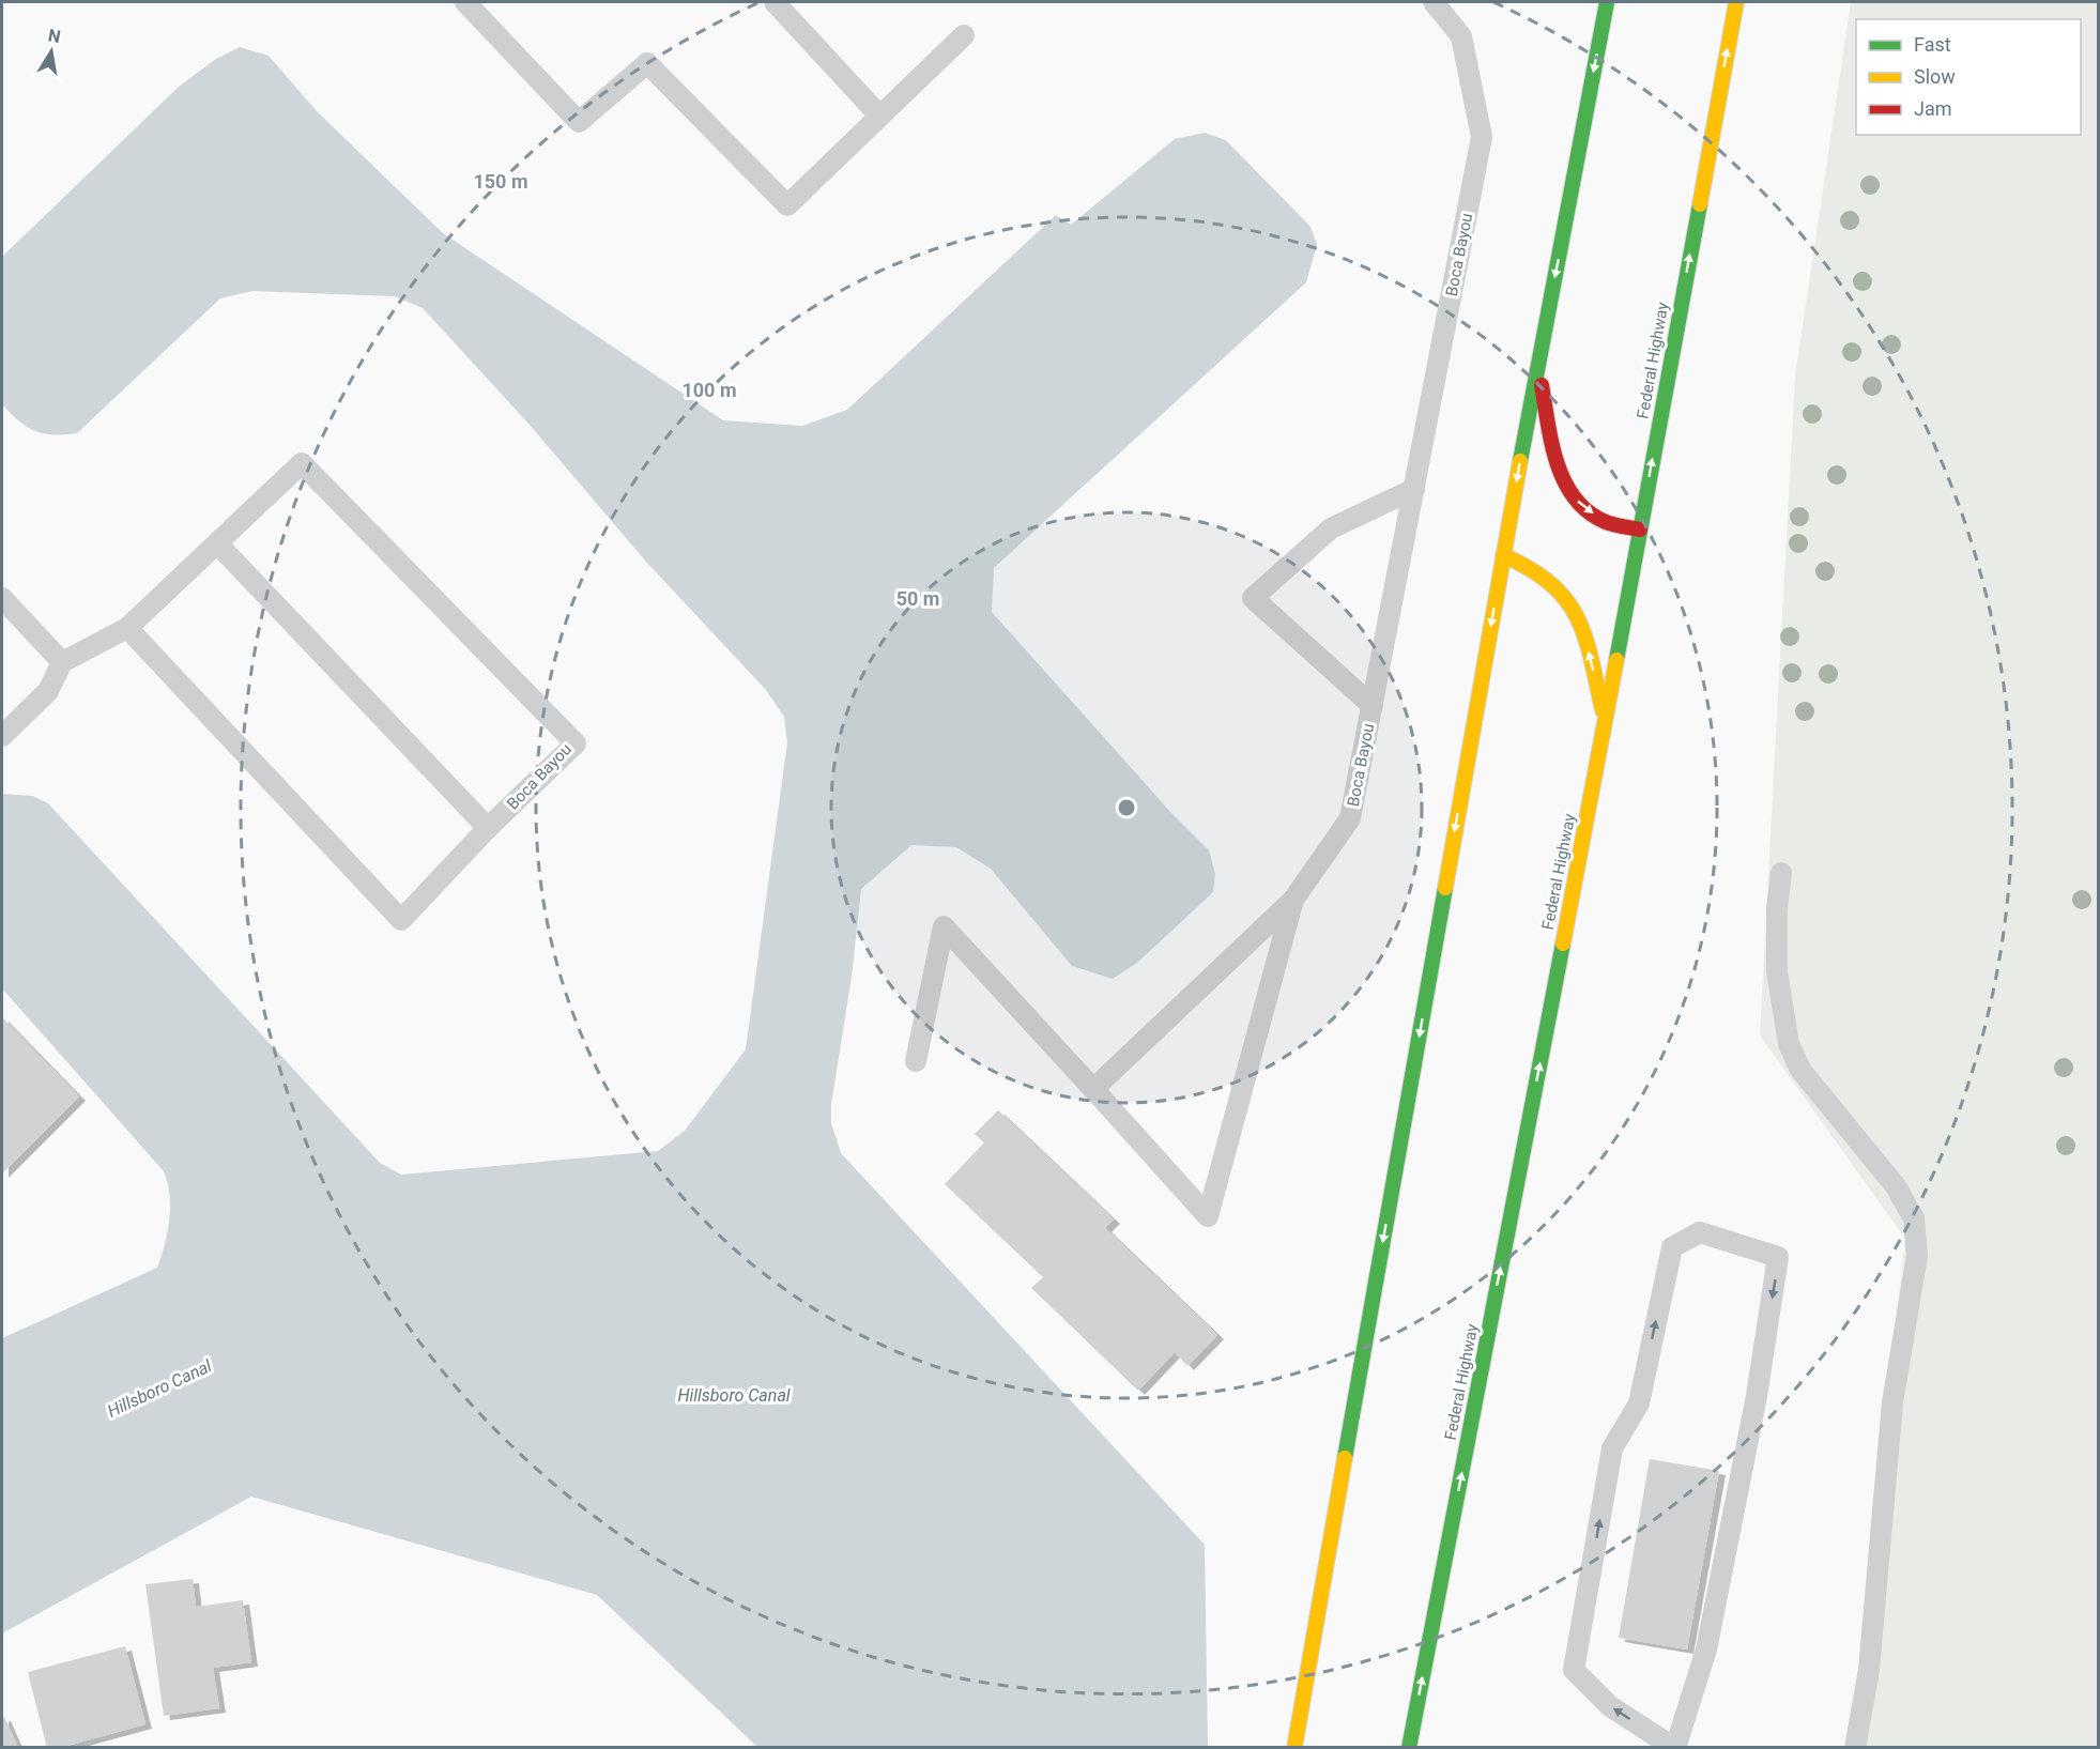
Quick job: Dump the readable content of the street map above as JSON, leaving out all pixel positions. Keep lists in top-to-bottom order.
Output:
{
  "streets": {
    "main road": ["Federal Highway"],
    "lane": ["Boca Bayou"]
  },
  "water": ["Hillsboro Canal"],
  "legend": ["Fast", "Slow", "Jam"],
  "north": "top",
  "rings": ["150 m", "100 m", "50 m"]
}
